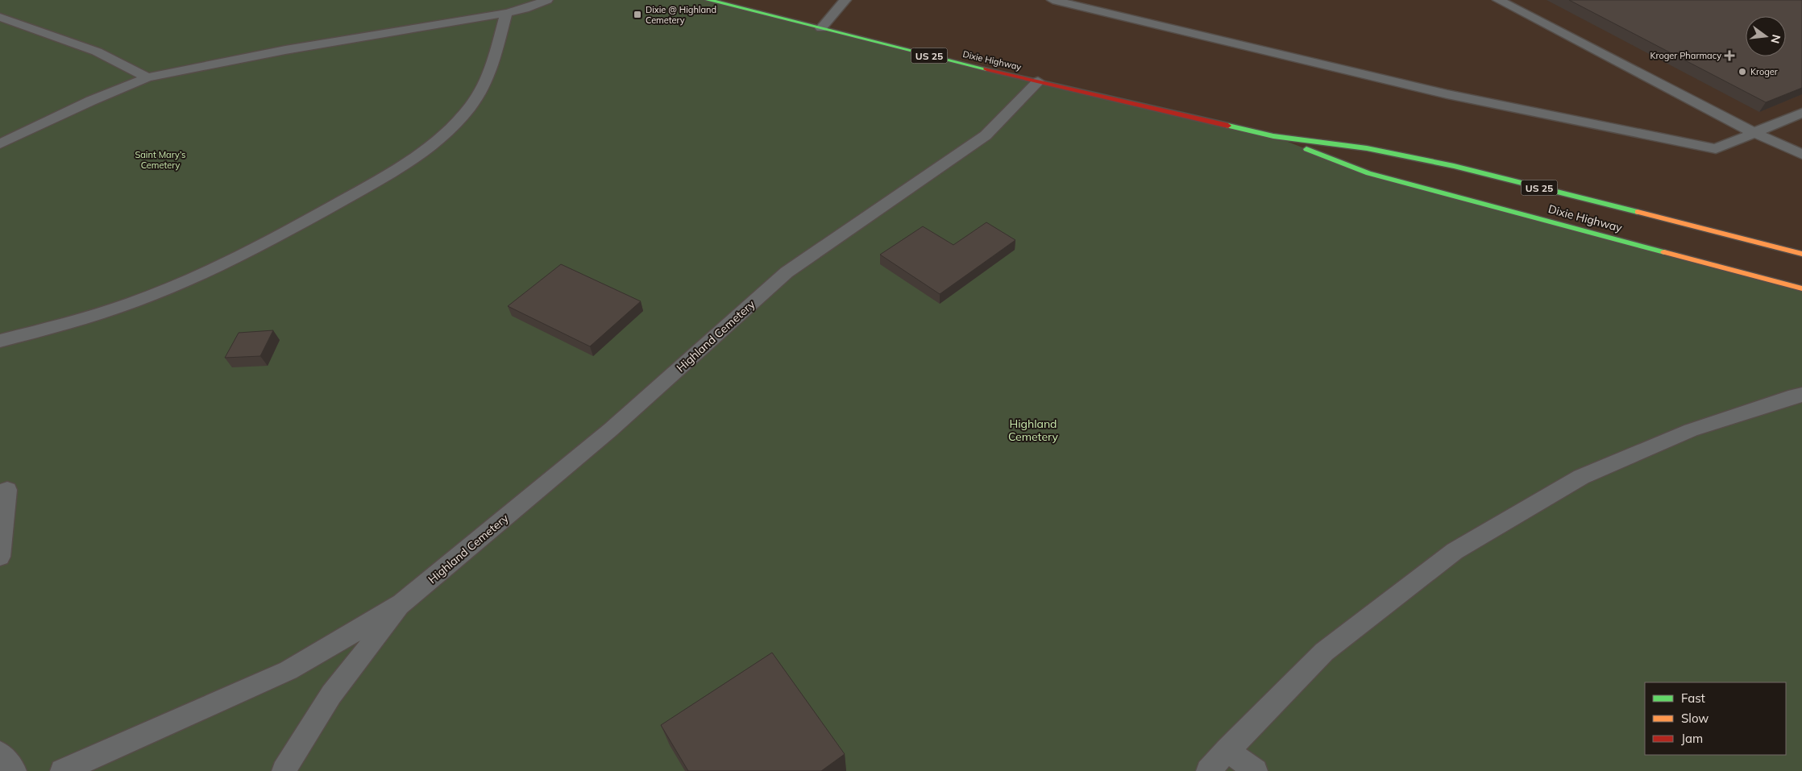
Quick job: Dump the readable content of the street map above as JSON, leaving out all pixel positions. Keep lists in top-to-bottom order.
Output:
{
  "streets": {
    "main road": ["US 25", "Dixie Highway"],
    "lane": ["Highland Cemetery"]
  },
  "crossings": [
    ["Dixie Highway", "Highland Cemetery"]
  ],
  "parks": ["Saint Mary’s Cemetery", "Highland Cemetery"],
  "places": {
    "transit": ["Dixie @ Highland Cemetery"],
    "health": ["Kroger Pharmacy"],
    "other": ["Kroger"]
  },
  "legend": ["Fast", "Slow", "Jam"],
  "north": "right"
}
